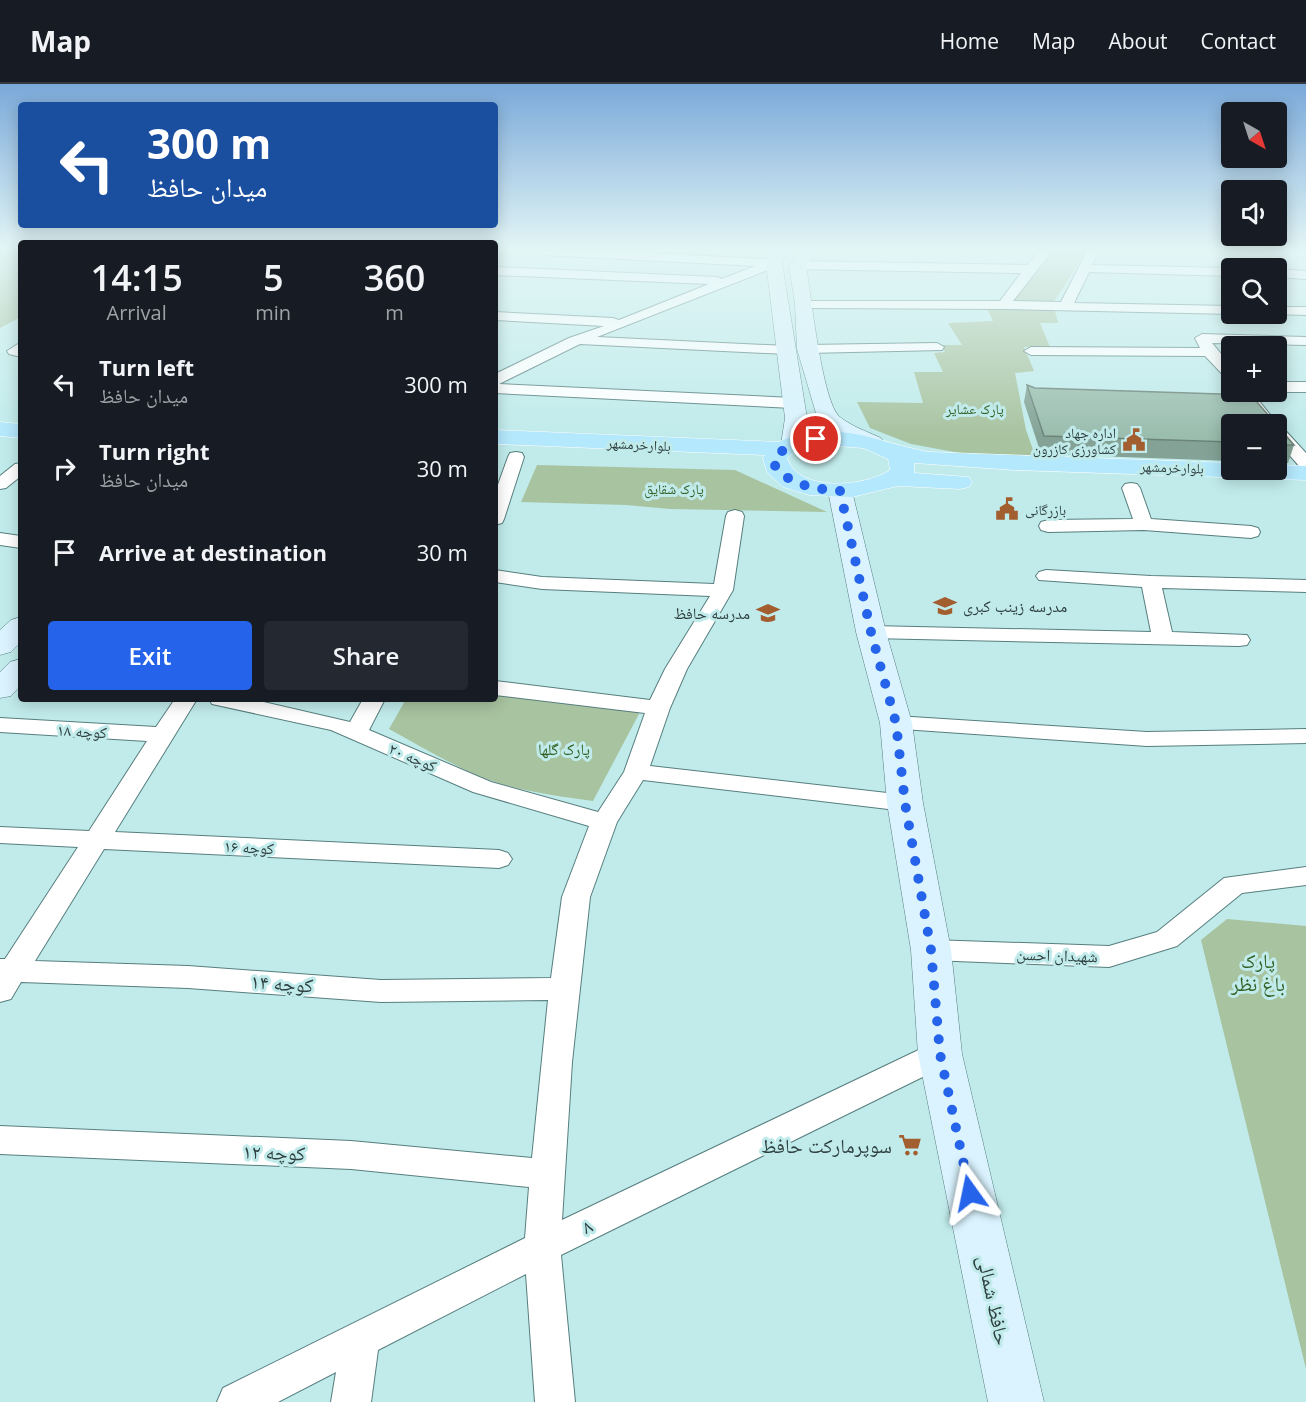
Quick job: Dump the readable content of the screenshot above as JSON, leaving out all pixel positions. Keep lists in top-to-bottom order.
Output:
{
  "streets": {
    "main road": ["بلوارخرمشهر"],
    "street": [
      "کوچه ۱۸",
      "کوچه ۲۰",
      "کوچه ۱۶",
      "شهیدان احسن",
      "کوچه ۱۴",
      "کوچه ۱۲",
      "۸",
      "حافظ شمالی"
    ]
  },
  "crossings": [
    ["شهیدان احسن", "حافظ شمالی"],
    ["۸", "حافظ شمالی"]
  ],
  "parks": [
    "پارک عشایر",
    "پارک شقایق",
    "پارک گلها",
    "پارک باغ نظر"
  ],
  "places": {
    "public building": ["اداره جهاد کشاورزی کازرون", "بازرگانی"],
    "school or university": ["مدرسه زینب کبری", "مدرسه حافظ"],
    "supermarket": ["سوپرمارکت حافظ"]
  },
  "north": "bottom right",
  "page": {
    "header": "Map",
    "nav": [
      "Home",
      "Map",
      "About",
      "Contact"
    ],
    "map_buttons": ["+", "−"],
    "turn": ["300 m", "میدان حافظ"],
    "eta": [
      "14:15",
      "Arrival",
      "5",
      "min",
      "360",
      "m"
    ],
    "list": [
      {
        "name": "Turn left",
        "note": "میدان حافظ",
        "value": "300 m"
      },
      {
        "name": "Turn right",
        "note": "میدان حافظ",
        "value": "30 m"
      },
      {
        "name": "Arrive at destination",
        "value": "30 m"
      }
    ],
    "buttons": ["Exit", "Share"]
  }
}
